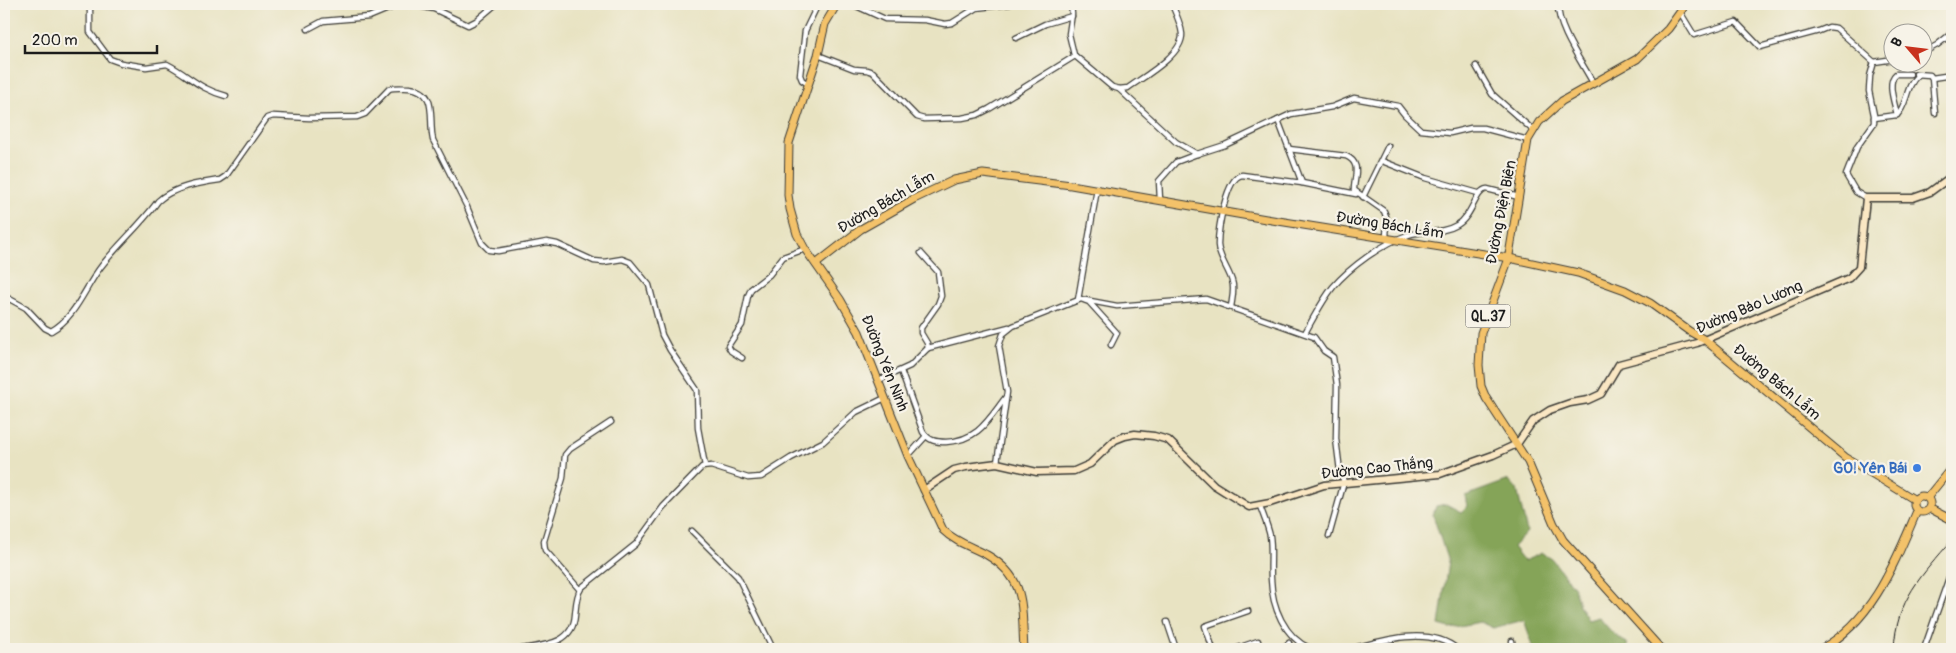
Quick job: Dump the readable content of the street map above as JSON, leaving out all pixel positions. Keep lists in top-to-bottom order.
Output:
{
  "streets": {
    "main road": [
      "Đường Bách Lẫm",
      "Đường Điện Biên",
      "QL.37",
      "Đường Yên Ninh"
    ],
    "street": ["Đường Bảo Lương", "Đường Cao Thắng"]
  },
  "crossings": [
    ["Đường Bách Lẫm", "Đường Điện Biên"],
    ["Đường Bách Lẫm", "Đường Bảo Lương"],
    ["Đường Bách Lẫm", "Đường Yên Ninh"],
    ["Đường Điện Biên", "Đường Bảo Lương"],
    ["Đường Điện Biên", "Đường Cao Thắng"],
    ["Đường Bảo Lương", "Đường Cao Thắng"]
  ],
  "places": ["GO! Yên Bái"],
  "scale_bar": "200 m",
  "north": "top left"
}
